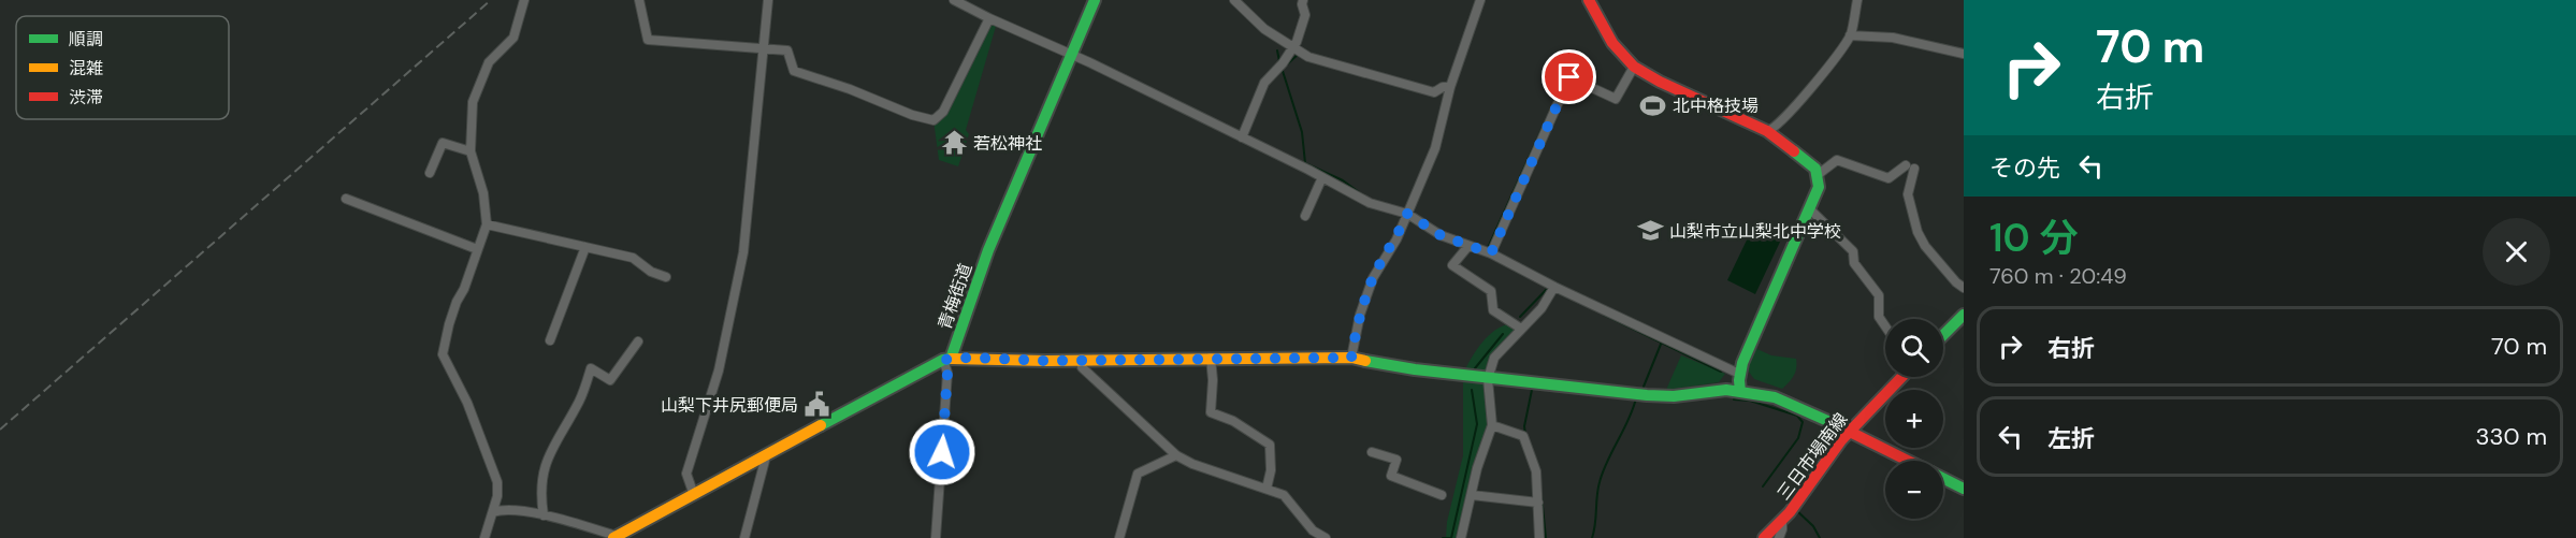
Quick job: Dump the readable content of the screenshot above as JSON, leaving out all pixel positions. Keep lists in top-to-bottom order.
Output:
{
  "streets": {
    "street": ["青梅街道", "三日市場南線"]
  },
  "places": {
    "sports": ["北中格技場"],
    "temple": ["若松神社"],
    "school or university": ["山梨市立山梨北中学校"],
    "public building": ["山梨下井尻郵便局"]
  },
  "legend": ["順調", "混雑", "渋滞"],
  "page": {
    "turn": ["70 m", "右折"],
    "then": "その先",
    "heading": ["10 分", "760 m · 20:49"],
    "list": [
      {
        "name": "右折",
        "value": "70 m"
      },
      {
        "name": "左折",
        "value": "330 m"
      }
    ],
    "map_buttons": ["+", "−"]
  }
}
